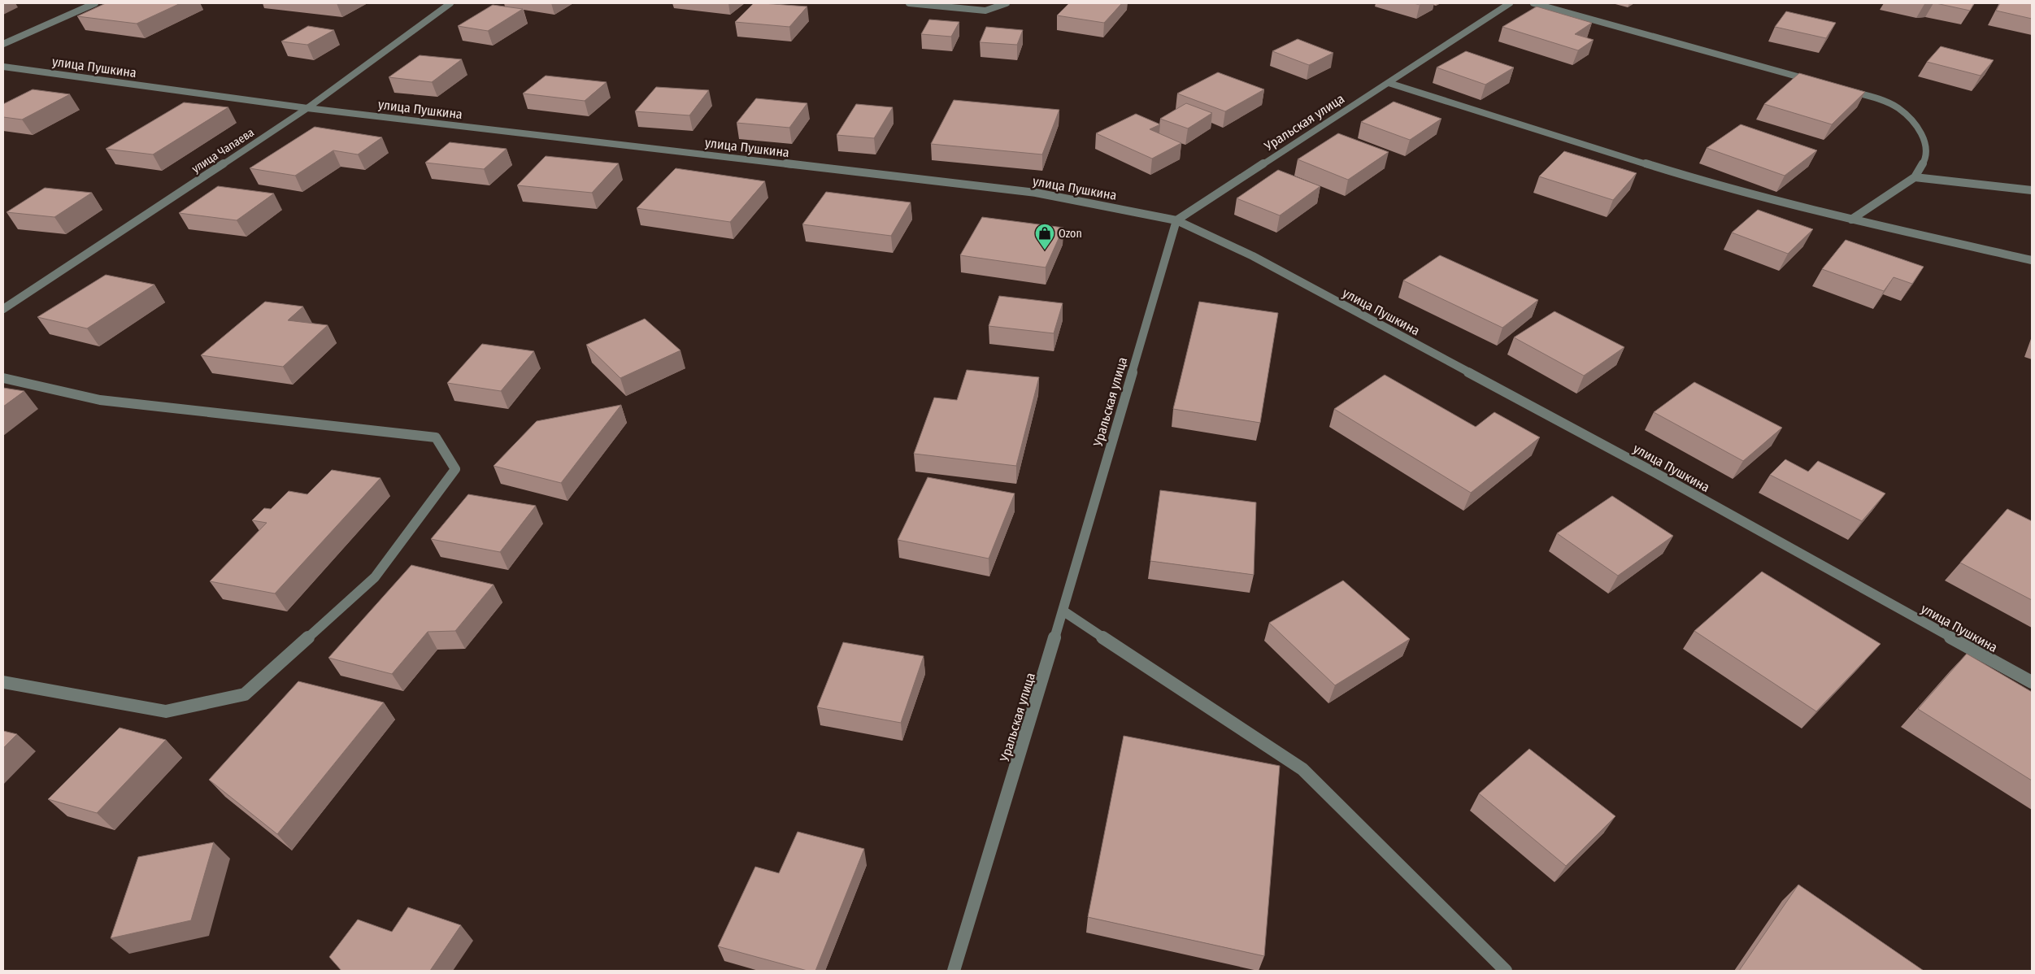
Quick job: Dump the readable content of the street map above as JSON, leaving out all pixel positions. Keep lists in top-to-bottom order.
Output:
{
  "streets": {
    "street": ["улица Пушкина", "Уральская улица", "улица Чапаева"]
  },
  "crossings": [
    ["улица Пушкина", "Уральская улица"],
    ["улица Пушкина", "улица Чапаева"]
  ],
  "places": {
    "shop": ["Ozon"]
  }
}
